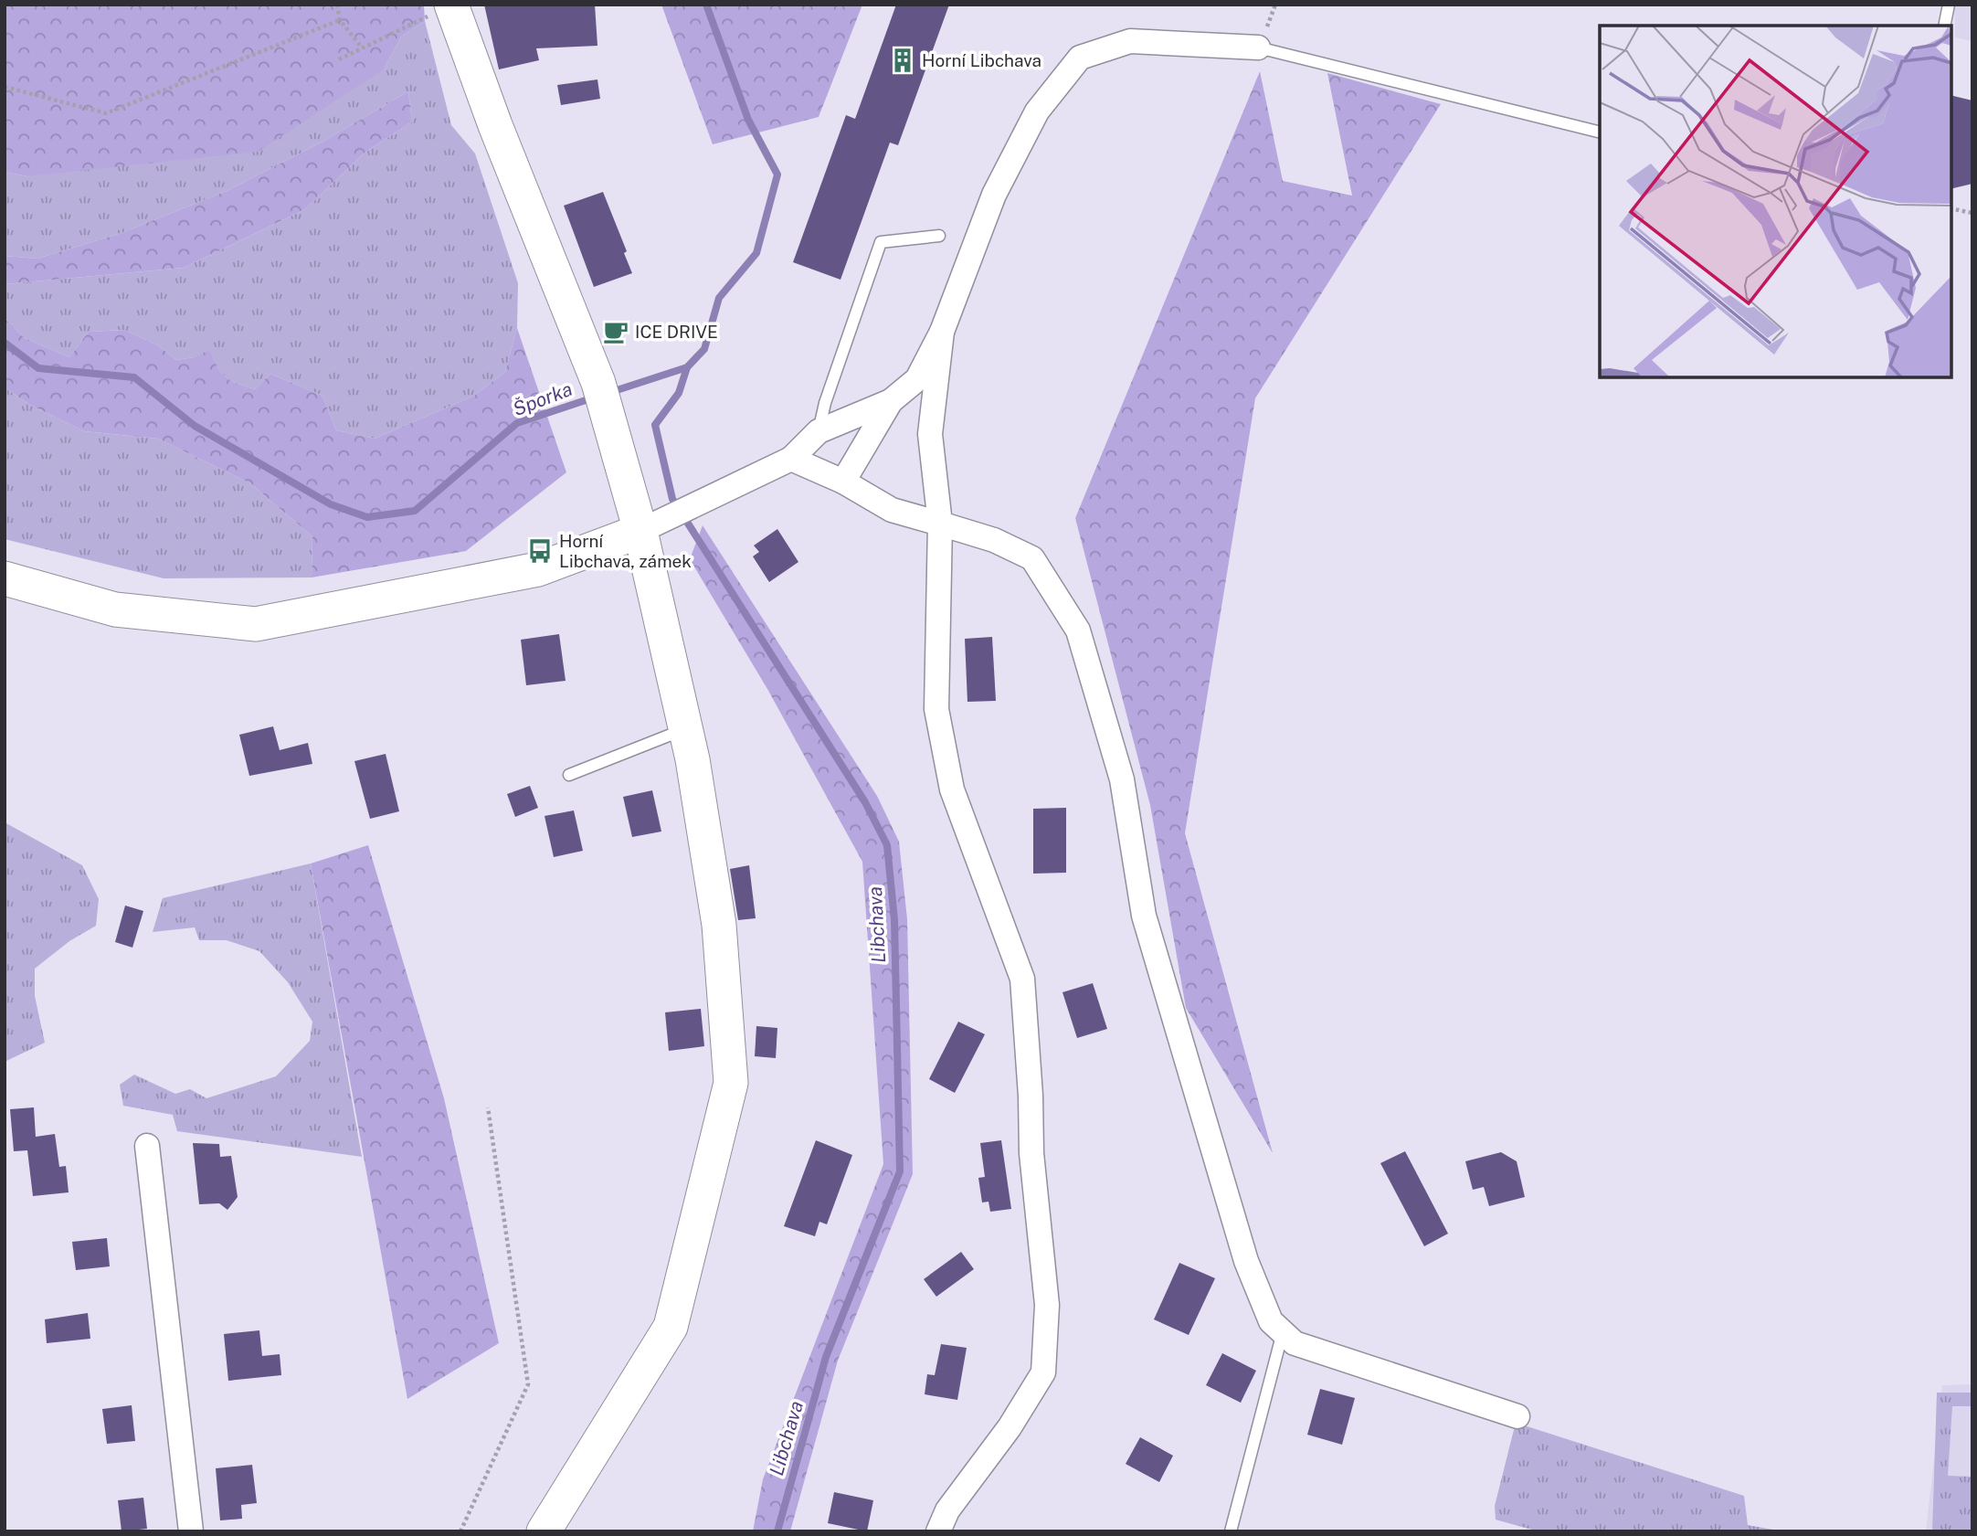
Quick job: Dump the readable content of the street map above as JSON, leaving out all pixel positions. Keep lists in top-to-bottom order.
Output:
{
  "water": ["Šporka", "Libchava"],
  "places": {
    "building": ["Horní Libchava"],
    "cafe": ["ICE DRIVE"],
    "bus stop": ["Horní Libchava, zámek"]
  }
}
